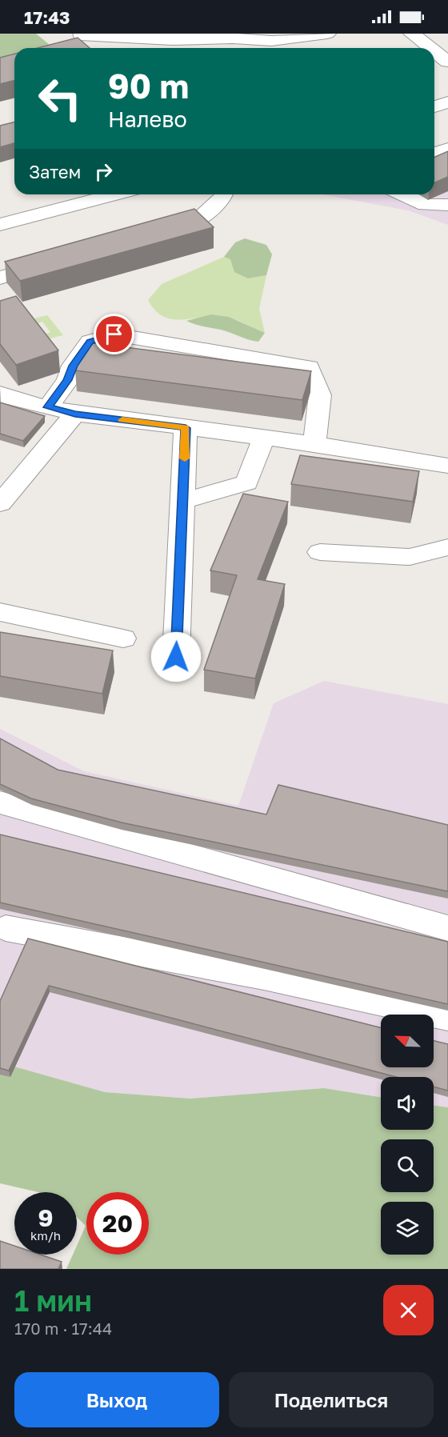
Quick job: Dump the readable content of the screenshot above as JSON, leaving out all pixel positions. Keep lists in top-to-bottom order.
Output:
{
  "north": "top left",
  "page": {
    "status": "17:43",
    "turn": ["90 m", "Налево"],
    "then": "Затем",
    "speed": "9 km/h",
    "limit": "20",
    "heading": ["1 мин", "170 m · 17:44"],
    "buttons": ["Выход", "Поделиться"]
  }
}
